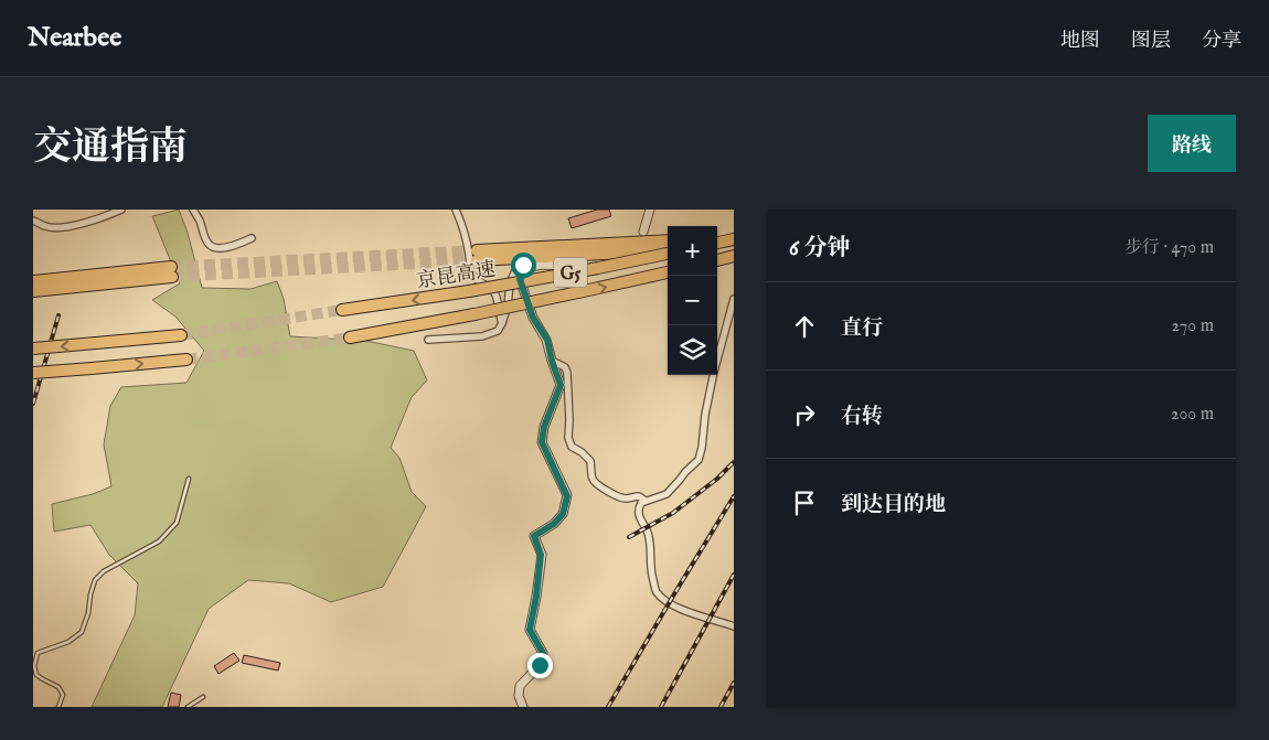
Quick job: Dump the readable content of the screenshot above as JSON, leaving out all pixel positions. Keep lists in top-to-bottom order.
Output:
{
  "streets": {
    "highway": ["G5", "京昆高速"]
  },
  "page": {
    "header": "Nearbee",
    "nav": ["地图", "图层", "分享"],
    "title": "交通指南",
    "buttons": "路线",
    "heading": ["6 分钟", "步行 · 470 m"],
    "map_buttons": ["+", "−"],
    "list": [
      ["直行", "270 m"],
      ["右转", "200 m"],
      "到达目的地"
    ]
  }
}
